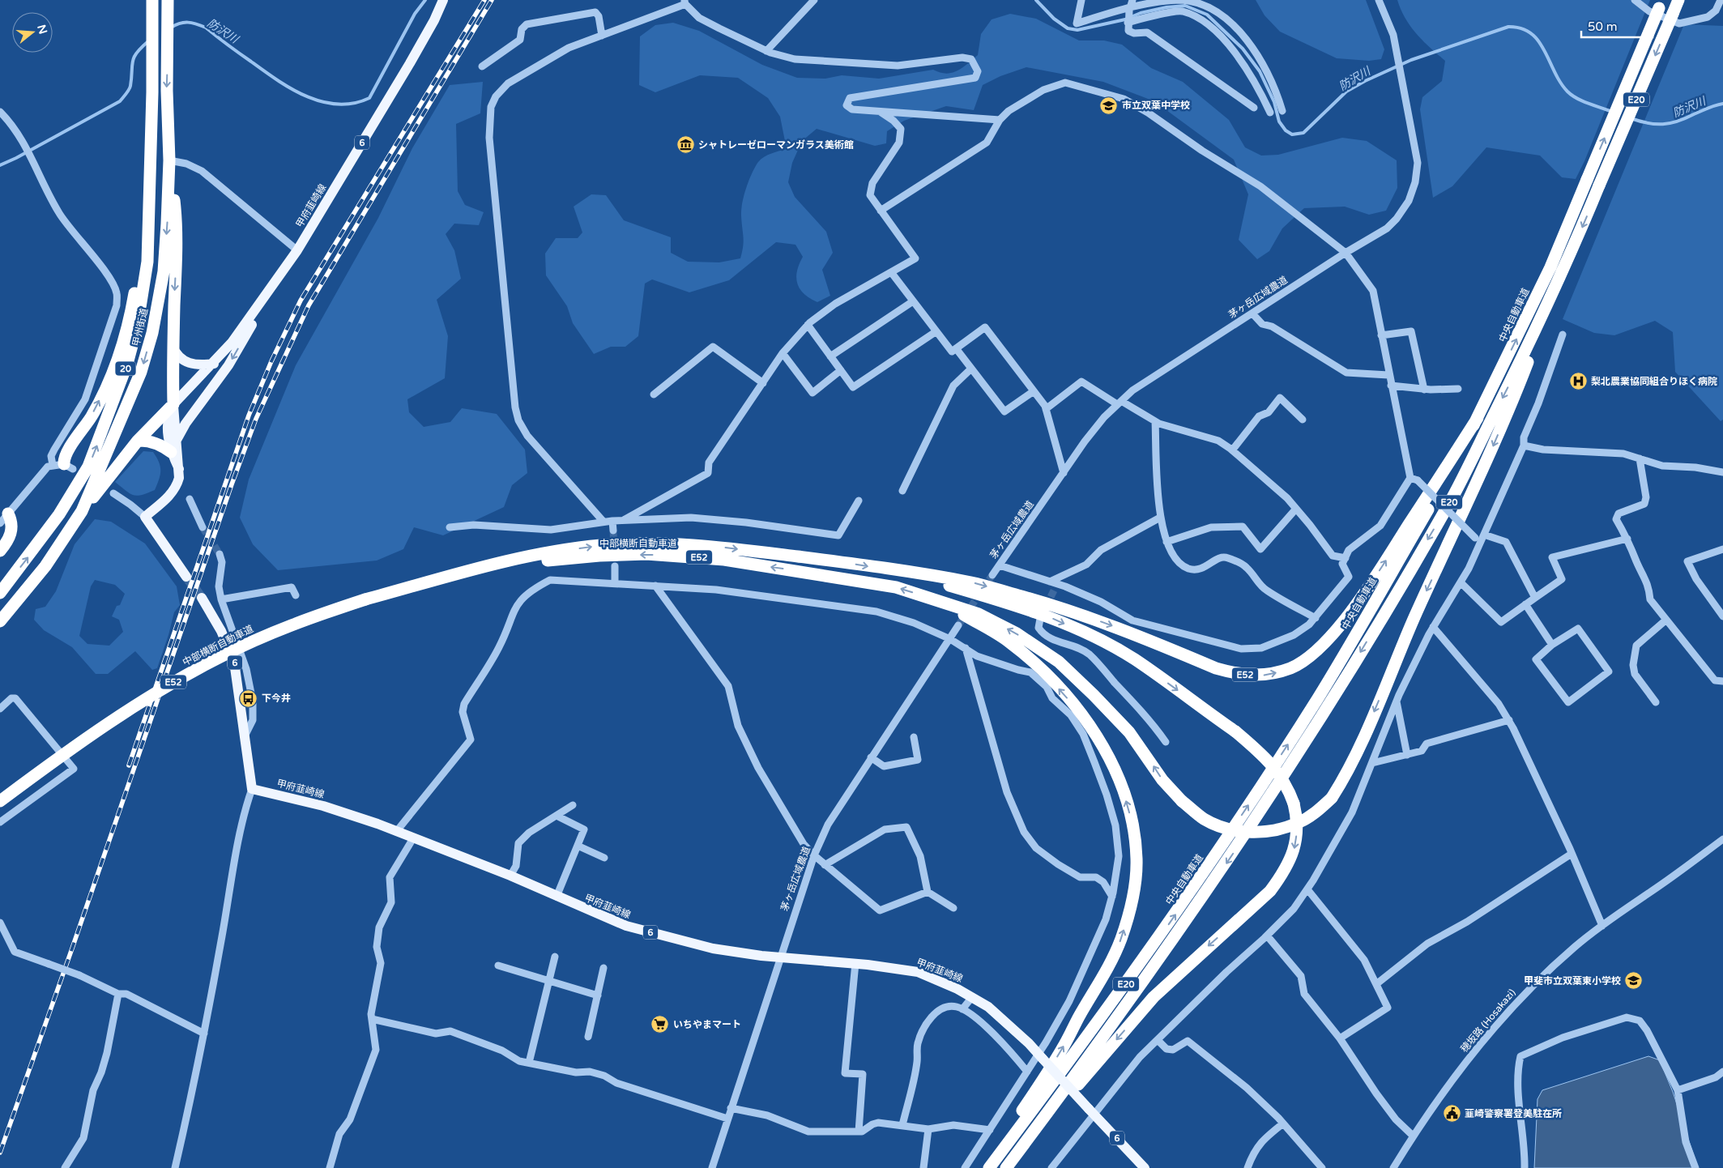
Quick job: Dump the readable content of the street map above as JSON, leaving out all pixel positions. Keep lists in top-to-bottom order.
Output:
{
  "streets": {
    "highway": [
      "E20",
      "中央自動車道",
      "甲州街道",
      "20",
      "中部横断自動車道",
      "E52"
    ],
    "main road": ["6", "甲府韮崎線"],
    "street": ["茅ヶ岳広域農道", "穂坂路 (Hosakazi)"]
  },
  "crossings": [
    ["E20", "E52"],
    ["6", "甲府韮崎線"],
    ["甲府韮崎線", "茅ヶ岳広域農道"],
    ["中央自動車道", "E52"],
    ["中部横断自動車道", "E52"]
  ],
  "water": ["防沢川"],
  "places": {
    "school or university": ["市立双葉中学校", "甲斐市立双葉東小学校"],
    "museum": ["シャトレーゼローマンガラス美術館"],
    "hospital": ["梨北農業協同組合りほく病院"],
    "bus stop": ["下今井"],
    "supermarket": ["いちやまマート"],
    "public building": ["韮崎警察署登美駐在所"]
  },
  "scale_bar": "50 m",
  "north": "right"
}
